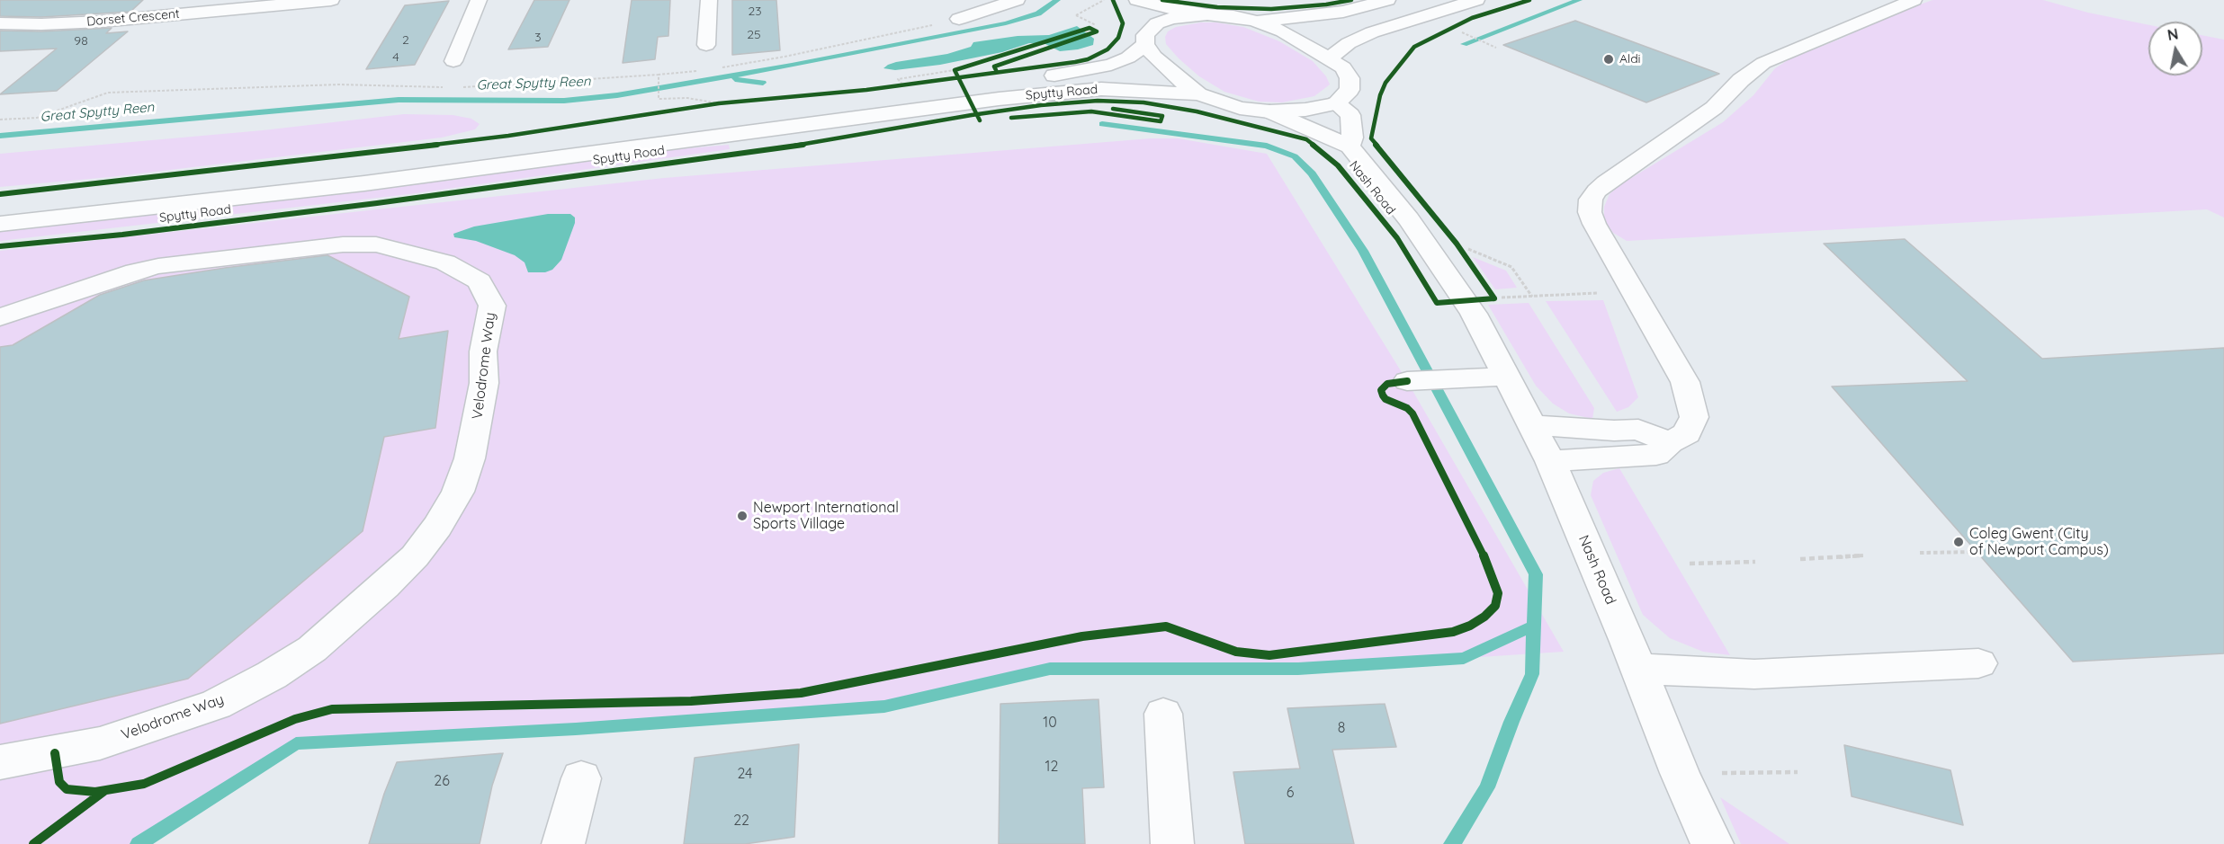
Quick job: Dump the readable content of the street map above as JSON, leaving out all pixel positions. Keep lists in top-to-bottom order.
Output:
{
  "streets": {
    "main road": [
      "Dorset Crescent",
      "Spytty Road",
      "Nash Road",
      "Velodrome Way"
    ]
  },
  "water": ["Great Spytty Reen"],
  "places": ["Aldi", "Newport International Sports Village", "Coleg Gwent (City of Newport Campus)"],
  "house_numbers": [
    "23",
    "25",
    "3",
    "2",
    "98",
    "4",
    "10",
    "8",
    "12",
    "24",
    "26",
    "6",
    "22"
  ],
  "north": "top"
}
